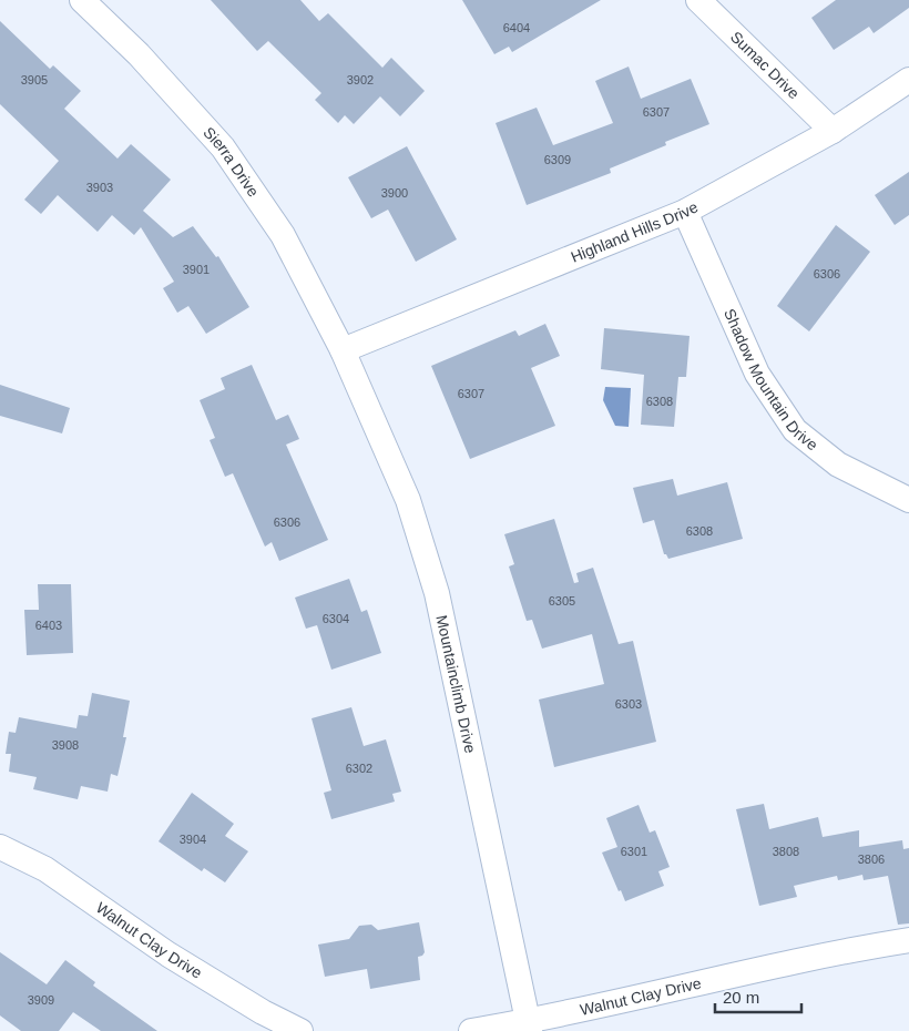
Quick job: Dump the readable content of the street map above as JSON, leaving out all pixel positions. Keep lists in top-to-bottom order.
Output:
{
  "streets": {
    "street": [
      "Sumac Drive",
      "Sierra Drive",
      "Highland Hills Drive",
      "Shadow Mountain Drive",
      "Mountainclimb Drive",
      "Walnut Clay Drive"
    ]
  },
  "crossings": [
    ["Sumac Drive", "Highland Hills Drive"],
    ["Sierra Drive", "Highland Hills Drive"],
    ["Sierra Drive", "Mountainclimb Drive"],
    ["Highland Hills Drive", "Shadow Mountain Drive"],
    ["Highland Hills Drive", "Mountainclimb Drive"],
    ["Mountainclimb Drive", "Walnut Clay Drive"]
  ],
  "house_numbers": [
    "6404",
    "3905",
    "3902",
    "6307",
    "6309",
    "3903",
    "3900",
    "3901",
    "6306",
    "6307",
    "6308",
    "6306",
    "6308",
    "6305",
    "6304",
    "6403",
    "6303",
    "3908",
    "6302",
    "3904",
    "6301",
    "3808",
    "3806",
    "3909"
  ],
  "scale_bar": "20 m"
}
